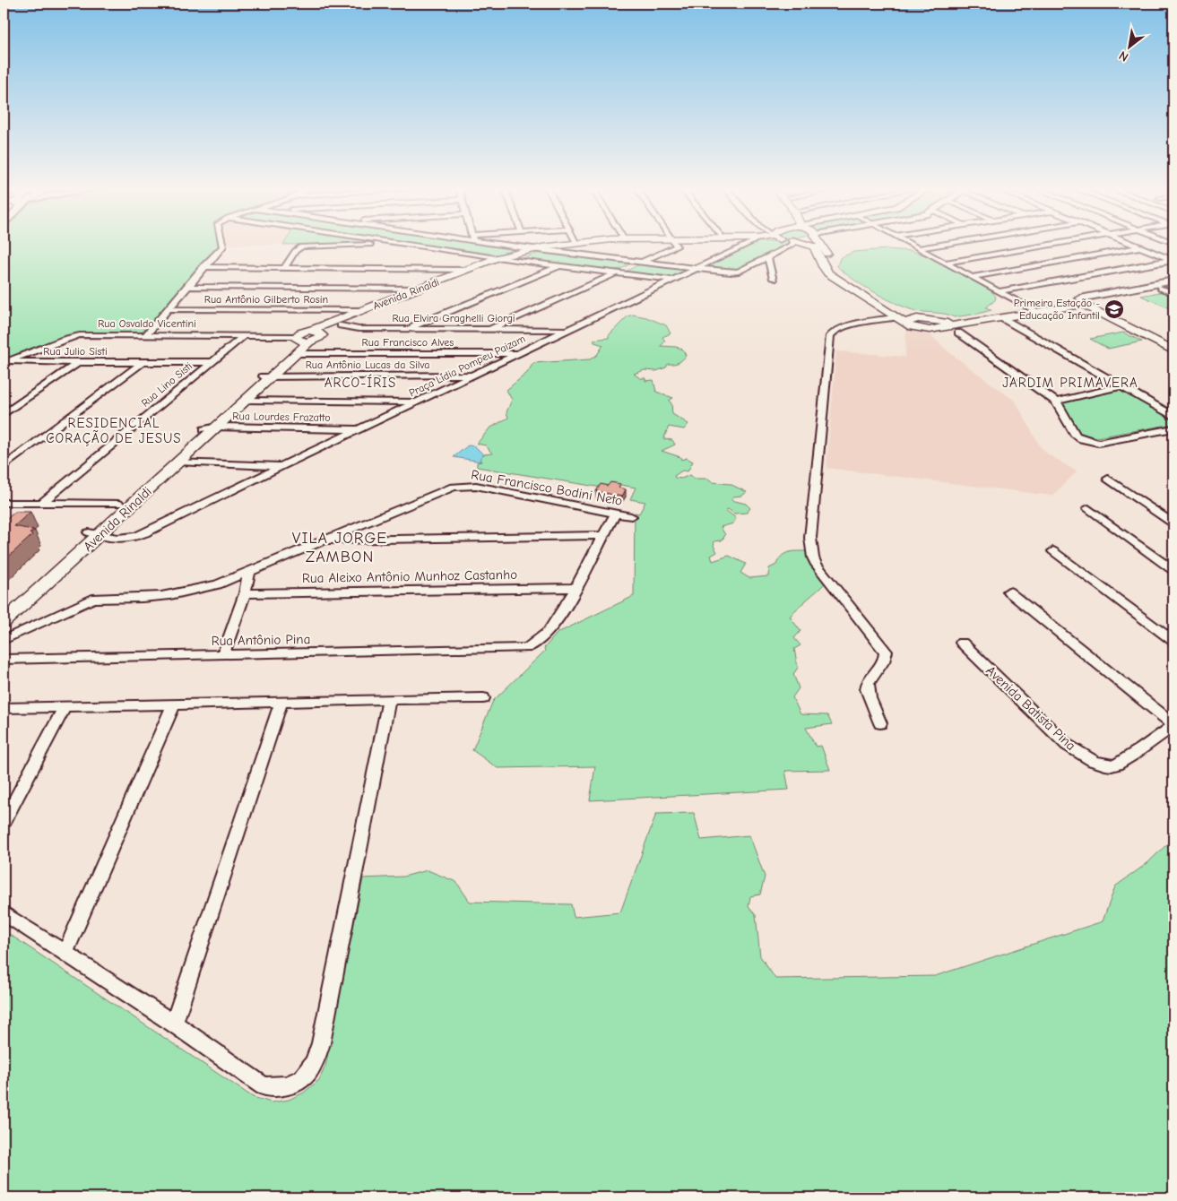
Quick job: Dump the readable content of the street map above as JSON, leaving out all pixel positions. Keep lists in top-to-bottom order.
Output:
{
  "streets": {
    "main road": ["Avenida Rinaldi"],
    "street": [
      "Rua Antônio Gilberto Rosin",
      "Rua Elvira Graghelli Giorgi",
      "Rua Osvaldo Vicentini",
      "Rua Francisco Alves",
      "Rua Julio Sisti",
      "Rua Antônio Lucas da Silva",
      "Praça Lídia Pompeu Paizam",
      "Rua Lino Sisti",
      "Rua Lourdes Frazatto",
      "Rua Francisco Bodini Neto",
      "Rua Aleixo Antônio Munhoz Castanho",
      "Rua Antônio Pina",
      "Avenida Batista Pina"
    ]
  },
  "crossings": [
    ["Avenida Rinaldi", "Rua Antônio Gilberto Rosin"],
    ["Avenida Rinaldi", "Rua Elvira Graghelli Giorgi"],
    ["Avenida Rinaldi", "Rua Osvaldo Vicentini"],
    ["Avenida Rinaldi", "Rua Francisco Alves"],
    ["Avenida Rinaldi", "Rua Antônio Lucas da Silva"],
    ["Avenida Rinaldi", "Praça Lídia Pompeu Paizam"],
    ["Avenida Rinaldi", "Rua Lourdes Frazatto"],
    ["Rua Elvira Graghelli Giorgi", "Praça Lídia Pompeu Paizam"],
    ["Rua Osvaldo Vicentini", "Rua Julio Sisti"],
    ["Rua Osvaldo Vicentini", "Rua Lino Sisti"],
    ["Rua Francisco Alves", "Praça Lídia Pompeu Paizam"],
    ["Rua Julio Sisti", "Rua Lino Sisti"],
    ["Rua Antônio Lucas da Silva", "Praça Lídia Pompeu Paizam"],
    ["Praça Lídia Pompeu Paizam", "Rua Lourdes Frazatto"],
    ["Rua Aleixo Antônio Munhoz Castanho", "Rua Antônio Pina"]
  ],
  "districts": [
    "ARCO-ÍRIS",
    "JARDIM PRIMAVERA",
    "RESIDENCIAL CORAÇÃO DE JESUS",
    "VILA JORGE ZAMBON"
  ],
  "places": {
    "school or university": ["Primeira Estação - Educação Infantil"]
  },
  "north": "bottom left"
}
